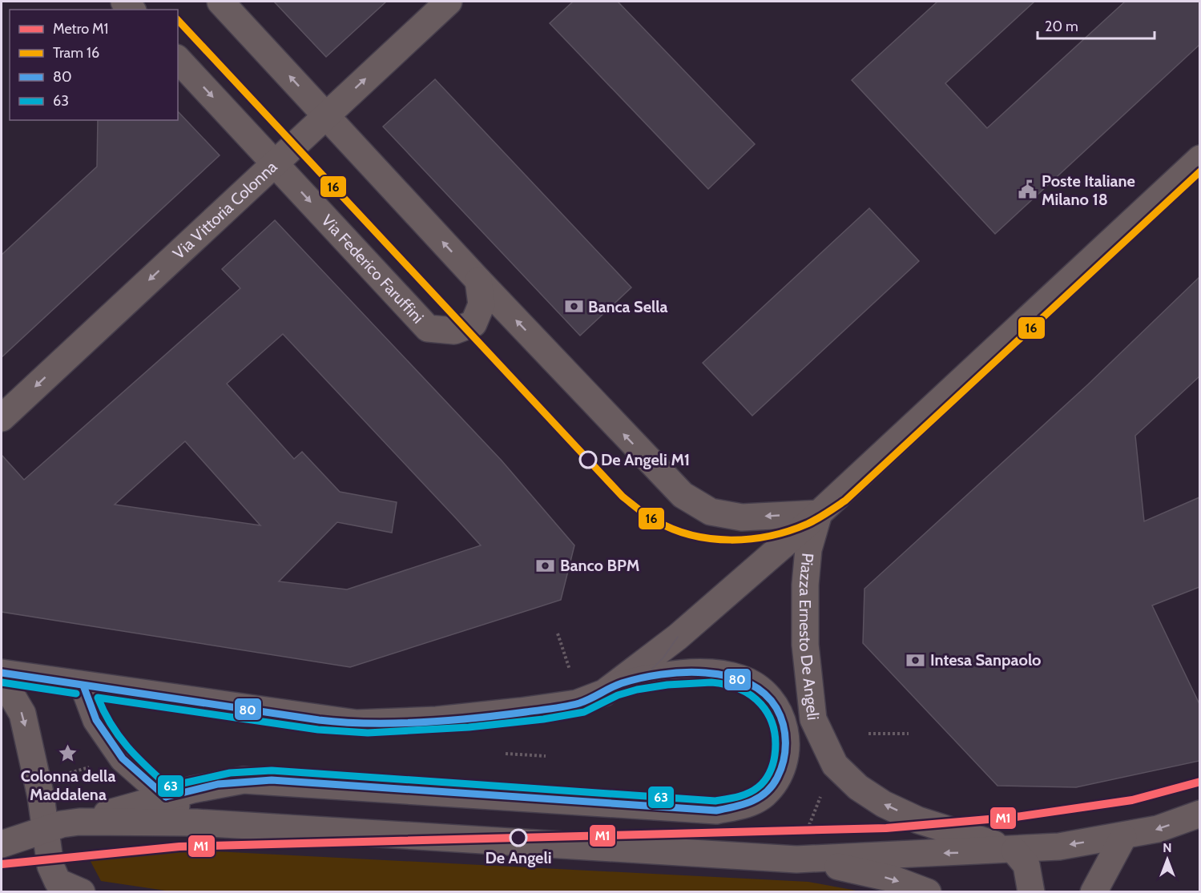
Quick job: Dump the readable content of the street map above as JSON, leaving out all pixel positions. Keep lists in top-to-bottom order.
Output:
{
  "streets": {
    "street": ["Via Vittoria Colonna", "Via Federico Faruffini", "Piazza Ernesto De Angeli"]
  },
  "crossings": [
    ["Via Vittoria Colonna", "Via Federico Faruffini"]
  ],
  "places": {
    "public building": ["Poste Italiane Milano 18"],
    "bank": ["Banca Sella", "Banco BPM", "Intesa Sanpaolo"],
    "other": ["De Angeli M1", "De Angeli"],
    "place": ["Colonna della Maddalena"]
  },
  "lines": [
    "tram line 16",
    "transit line 80",
    "transit line 63",
    "metro line M1"
  ],
  "legend": [
    "Metro M1",
    "Tram 16",
    "80",
    "63"
  ],
  "scale_bar": "20 m",
  "north": "top"
}
